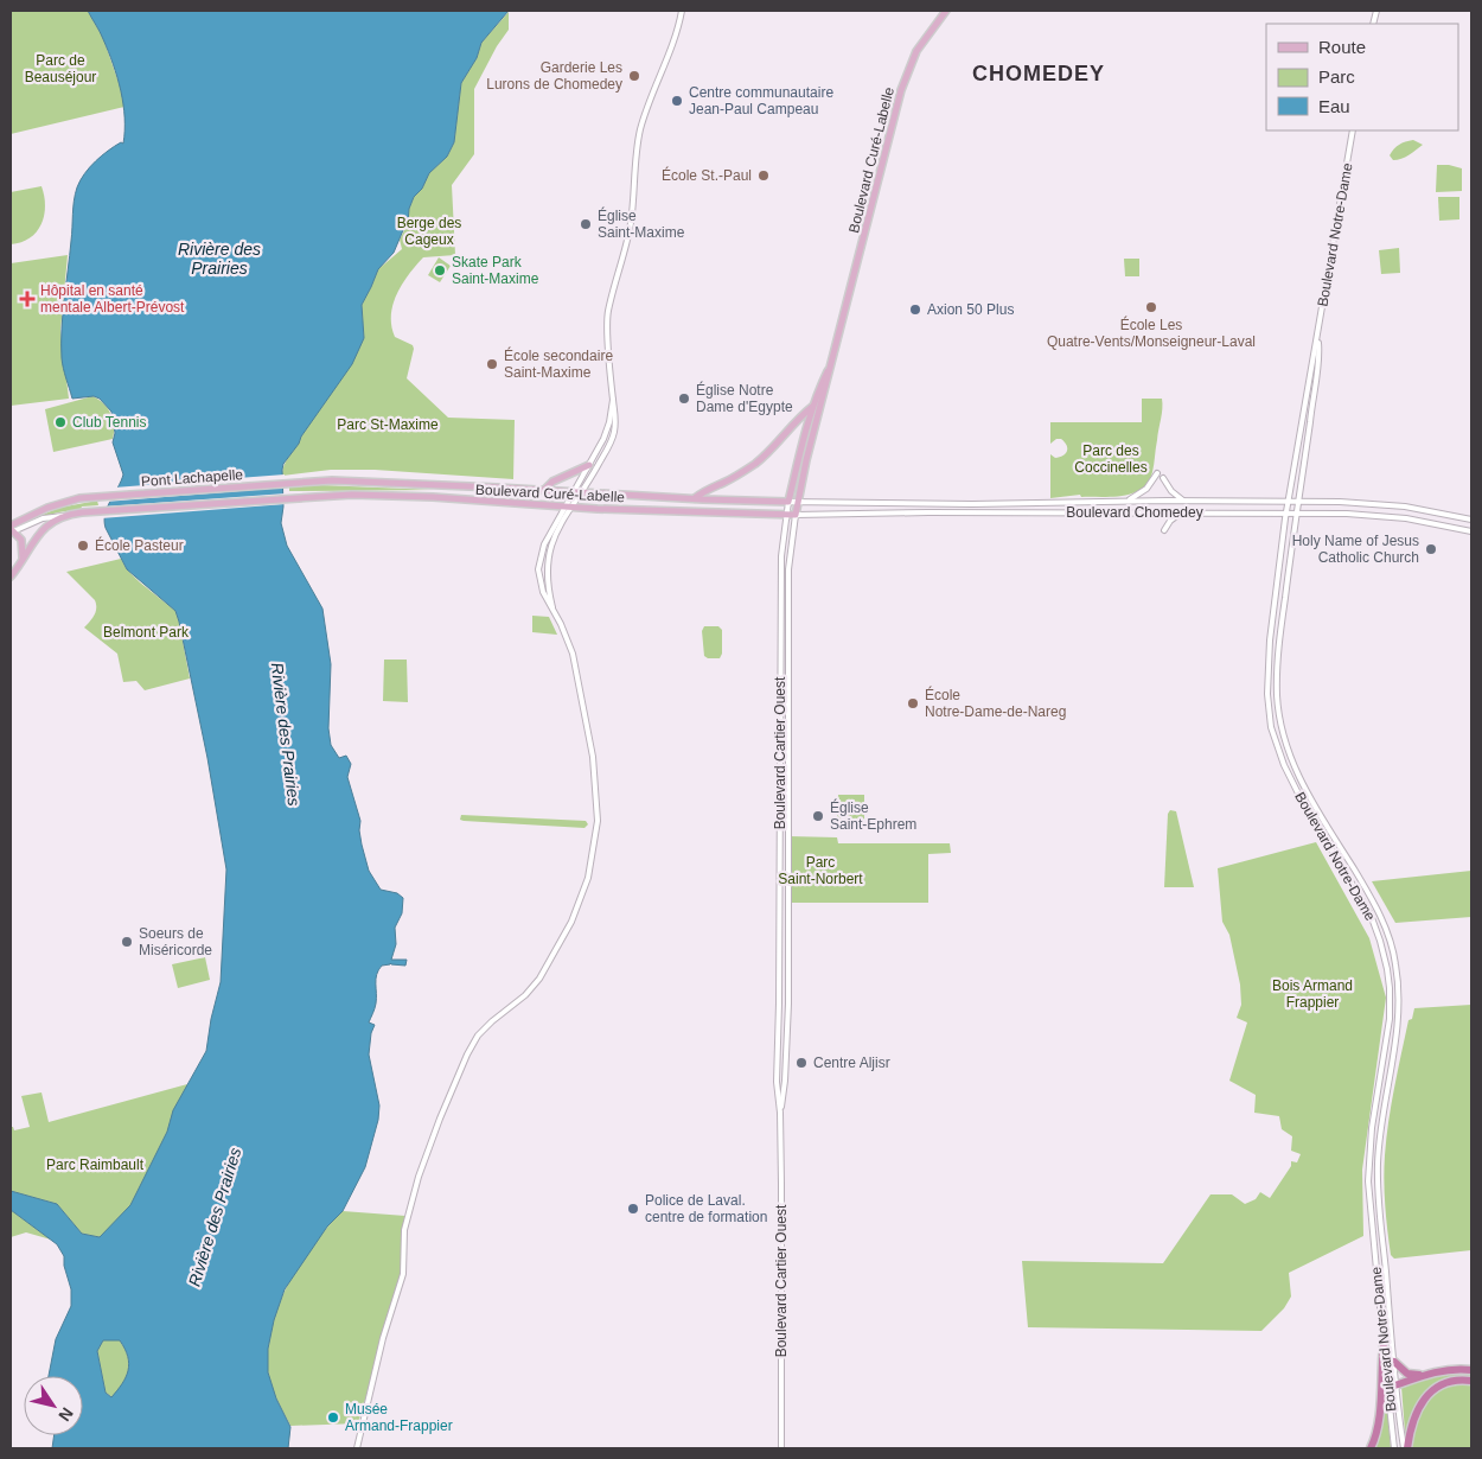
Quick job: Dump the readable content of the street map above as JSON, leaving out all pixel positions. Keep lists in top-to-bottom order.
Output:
{
  "streets": {
    "main road": ["Boulevard Curé-Labelle", "Pont Lachapelle"],
    "street": ["Boulevard Notre-Dame", "Boulevard Chomedey", "Boulevard Cartier Ouest"]
  },
  "crossings": [
    ["Boulevard Curé-Labelle", "Pont Lachapelle"],
    ["Boulevard Curé-Labelle", "Boulevard Chomedey"],
    ["Boulevard Curé-Labelle", "Boulevard Cartier Ouest"],
    ["Boulevard Notre-Dame", "Boulevard Chomedey"],
    ["Boulevard Chomedey", "Boulevard Cartier Ouest"]
  ],
  "districts": ["CHOMEDEY"],
  "water": ["Rivière des Prairies"],
  "parks": [
    "Parc de Beauséjour",
    "Berge des Cageux",
    "Parc St-Maxime",
    "Parc des Coccinelles",
    "Belmont Park",
    "Parc Saint-Norbert",
    "Bois Armand Frappier",
    "Parc Raimbault"
  ],
  "places": {
    "other": [
      "Garderie Les Lurons de Chomedey",
      "Centre communautaire Jean-Paul Campeau",
      "École St.-Paul",
      "Église Saint-Maxime",
      "Skate Park Saint-Maxime",
      "École Les Quatre-Vents/Monseigneur-Laval",
      "Axion 50 Plus",
      "École secondaire Saint-Maxime",
      "Église Notre Dame d'Egypte",
      "Club Tennis",
      "École Pasteur",
      "Holy Name of Jesus Catholic Church",
      "École Notre-Dame-de-Nareg",
      "Église Saint-Ephrem",
      "Soeurs de Miséricorde",
      "Centre Aljisr",
      "Police de Laval. centre de formation",
      "Musée Armand-Frappier"
    ],
    "health": ["Hôpital en santé mentale Albert-Prévost"]
  },
  "legend": ["Route", "Parc", "Eau"],
  "north": "bottom right"
}
